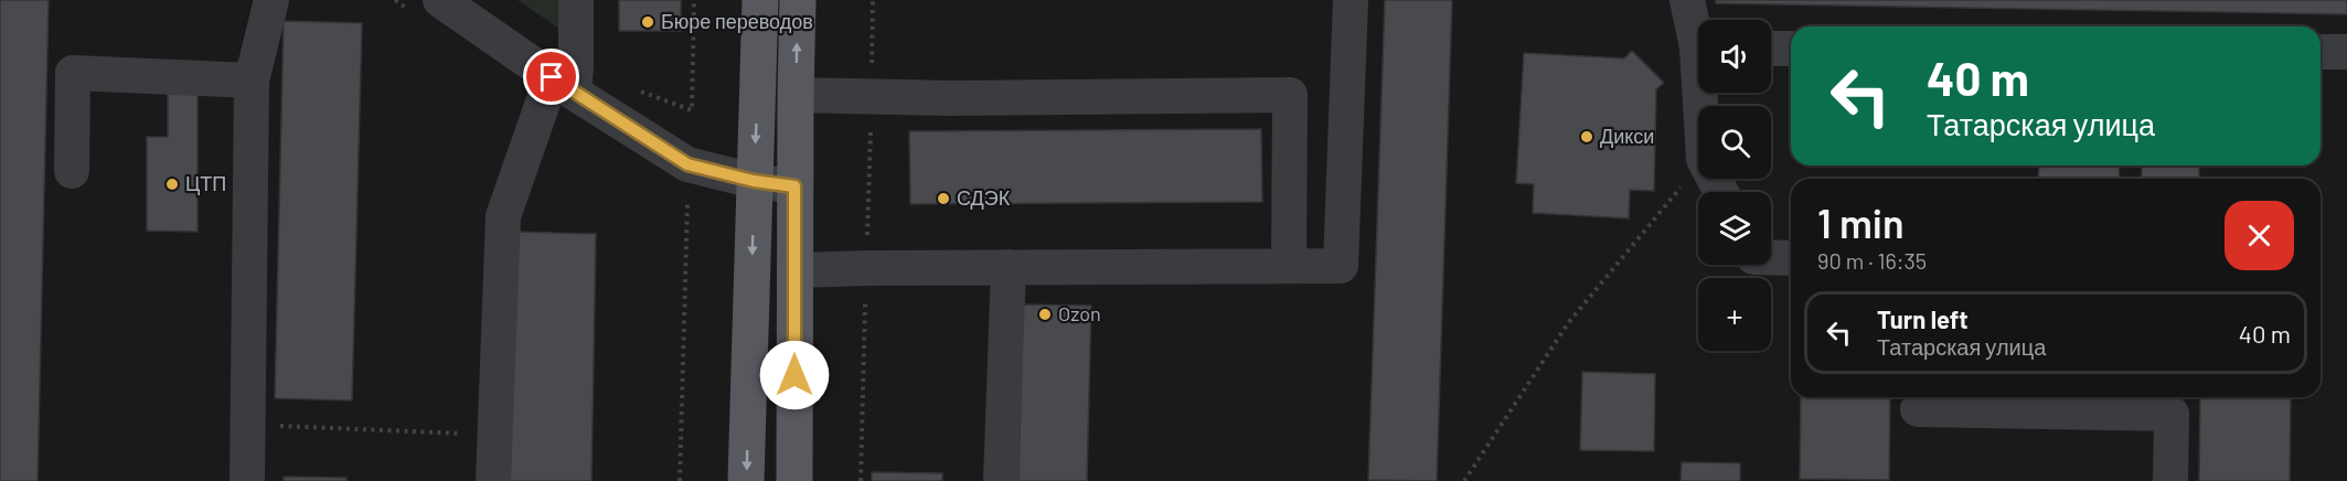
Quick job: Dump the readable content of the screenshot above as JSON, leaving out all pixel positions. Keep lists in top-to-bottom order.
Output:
{
  "places": [
    "Бюре переводов",
    "Дикси",
    "ЦТП",
    "СДЭК",
    "Ozon"
  ],
  "page": {
    "map_buttons": "+",
    "turn": ["40 m", "Татарская улица"],
    "heading": ["1 min", "90 m · 16:35"],
    "list": [
      {
        "name": "Turn left",
        "note": "Татарская улица",
        "value": "40 m"
      }
    ]
  }
}
